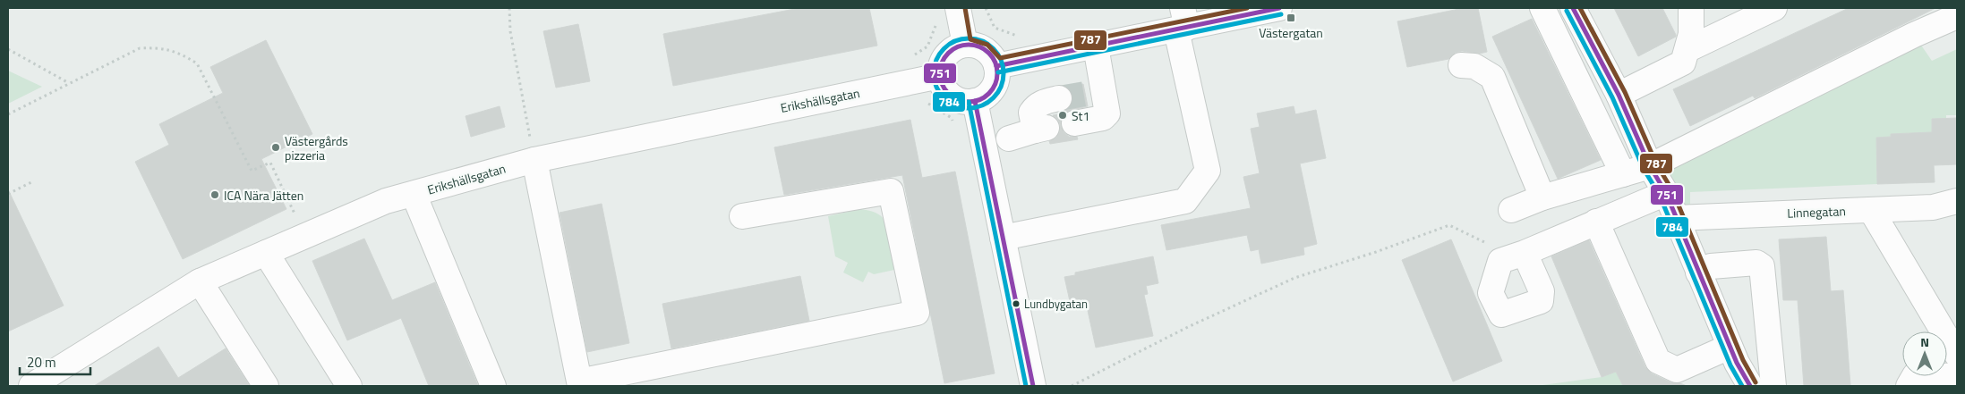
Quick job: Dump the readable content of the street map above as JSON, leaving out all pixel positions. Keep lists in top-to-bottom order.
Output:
{
  "streets": {
    "street": ["Erikshällsgatan", "Linnegatan"]
  },
  "places": {
    "transit": ["Västergatan"],
    "other": [
      "St1",
      "Västergårds pizzeria",
      "ICA Nära Jätten",
      "Lundbygatan"
    ]
  },
  "lines": ["transit line 751", "transit line 787", "transit line 784"],
  "scale_bar": "20 m",
  "north": "top"
}
